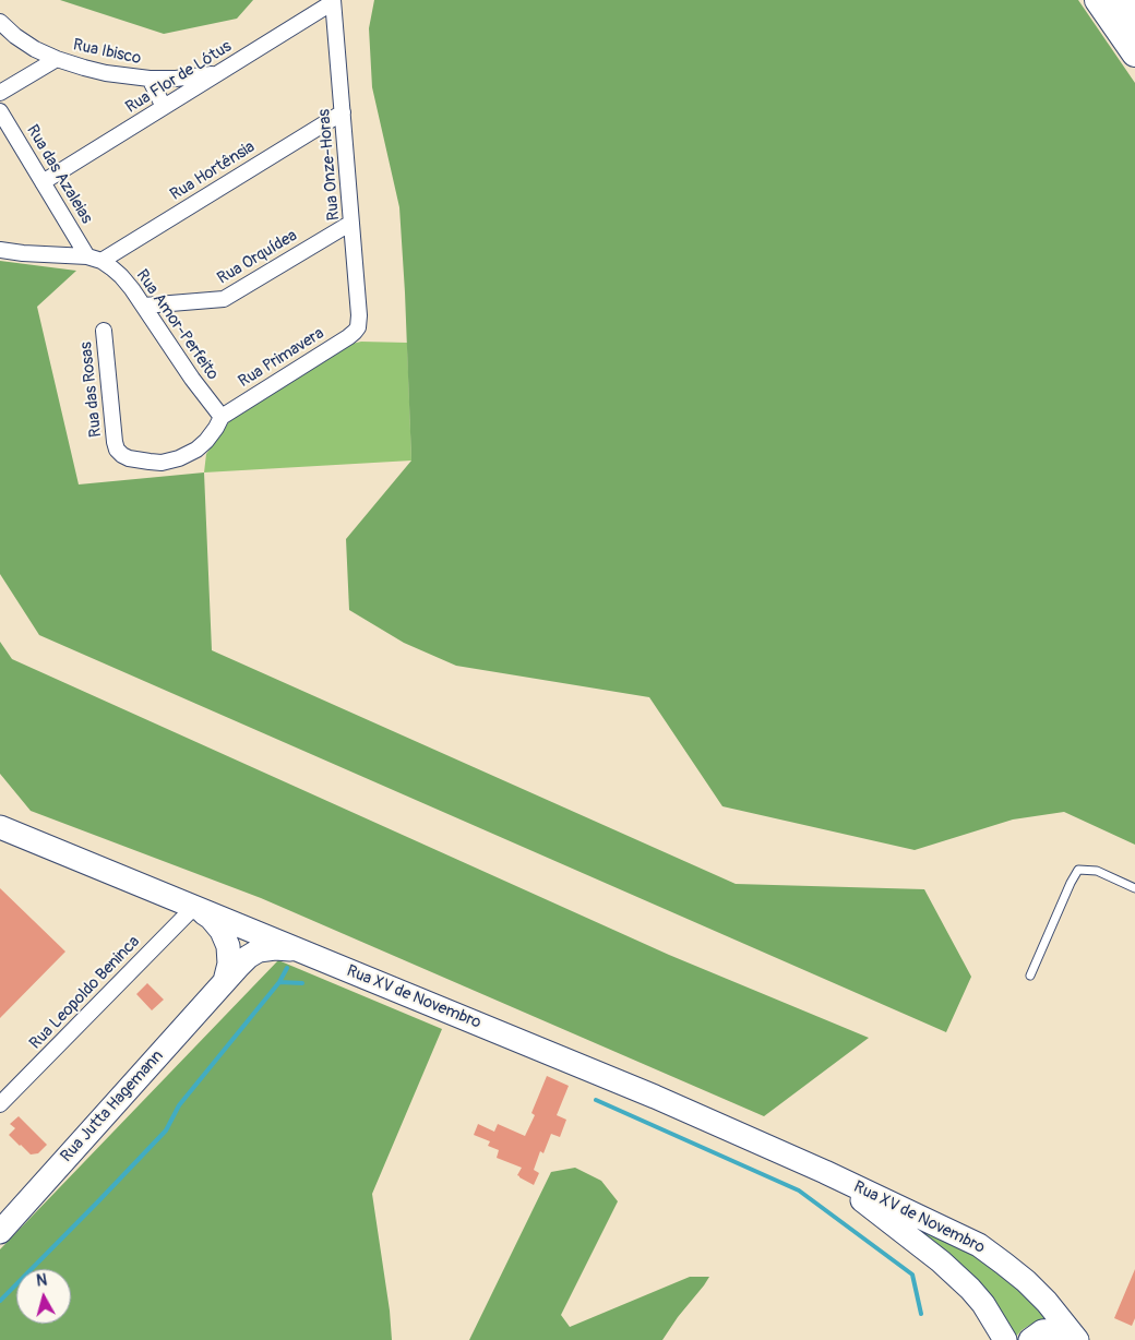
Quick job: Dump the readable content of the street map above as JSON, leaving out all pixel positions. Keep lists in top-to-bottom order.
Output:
{
  "streets": {
    "main road": ["Rua XV de Novembro", "Rua Jutta Hagemann"],
    "street": [
      "Rua Ibisco",
      "Rua Flor de Lótus",
      "Rua Onze-Horas",
      "Rua Hortênsia",
      "Rua das Azaleias",
      "Rua Orquídea",
      "Rua Amor-Perfeito",
      "Rua Primavera",
      "Rua das Rosas",
      "Rua Leopoldo Beninca"
    ]
  },
  "crossings": [
    ["Rua Ibisco", "Rua Flor de Lótus"],
    ["Rua Flor de Lótus", "Rua Onze-Horas"],
    ["Rua Flor de Lótus", "Rua das Azaleias"],
    ["Rua Onze-Horas", "Rua Hortênsia"],
    ["Rua Onze-Horas", "Rua Orquídea"],
    ["Rua Onze-Horas", "Rua Primavera"],
    ["Rua Hortênsia", "Rua das Azaleias"],
    ["Rua Hortênsia", "Rua Amor-Perfeito"],
    ["Rua das Azaleias", "Rua Amor-Perfeito"],
    ["Rua Orquídea", "Rua Amor-Perfeito"],
    ["Rua Amor-Perfeito", "Rua Primavera"],
    ["Rua Amor-Perfeito", "Rua das Rosas"],
    ["Rua Primavera", "Rua das Rosas"],
    ["Rua Leopoldo Beninca", "Rua XV de Novembro"],
    ["Rua XV de Novembro", "Rua Jutta Hagemann"]
  ],
  "north": "top"
}
